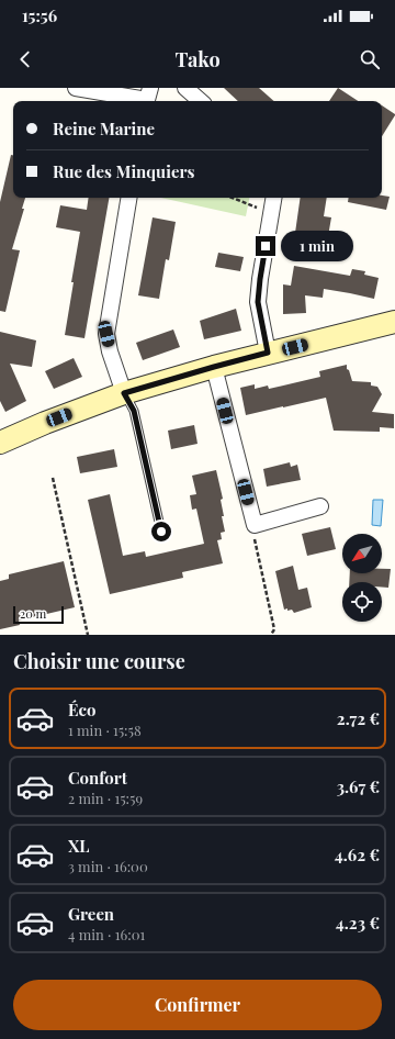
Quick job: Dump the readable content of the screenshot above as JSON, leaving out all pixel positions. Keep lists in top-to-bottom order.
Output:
{
  "scale_bar": "20 m",
  "north": "bottom left",
  "page": {
    "status": "15:56",
    "header": "Tako",
    "banner": ["Reine Marine", "Rue des Minquiers"],
    "bubble": "1 min",
    "scale": "20 m",
    "heading": "Choisir une course",
    "list": [
      {
        "name": "Éco",
        "note": "1 min · 15:58",
        "value": "2.72 €"
      },
      {
        "name": "Confort",
        "note": "2 min · 15:59",
        "value": "3.67 €"
      },
      {
        "name": "XL",
        "note": "3 min · 16:00",
        "value": "4.62 €"
      },
      {
        "name": "Green",
        "note": "4 min · 16:01",
        "value": "4.23 €"
      }
    ],
    "buttons": "Confirmer"
  }
}
